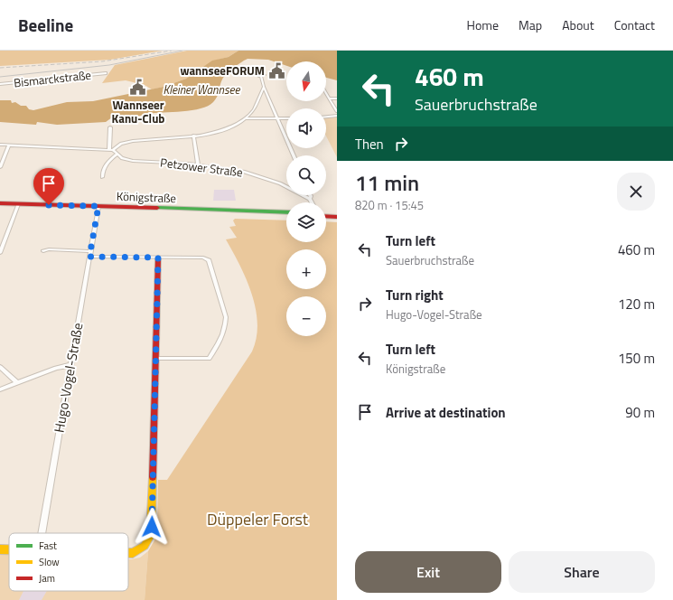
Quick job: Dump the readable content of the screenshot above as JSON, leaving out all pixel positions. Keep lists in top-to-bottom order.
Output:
{
  "streets": {
    "main road": ["Königstraße"],
    "street": ["Bismarckstraße", "Petzower Straße", "Hugo-Vogel-Straße"]
  },
  "crossings": [
    ["Königstraße", "Hugo-Vogel-Straße"]
  ],
  "water": ["Kleiner Wannsee"],
  "parks": ["Düppeler Forst"],
  "places": {
    "public building": ["wannseeFORUM", "Wannseer Kanu-Club"]
  },
  "legend": ["Fast", "Slow", "Jam"],
  "north": "bottom",
  "page": {
    "header": "Beeline",
    "nav": [
      "Home",
      "Map",
      "About",
      "Contact"
    ],
    "turn": ["460 m", "Sauerbruchstraße"],
    "map_buttons": ["+", "−"],
    "then": "Then",
    "heading": ["11 min", "820 m · 15:45"],
    "list": [
      {
        "name": "Turn left",
        "note": "Sauerbruchstraße",
        "value": "460 m"
      },
      {
        "name": "Turn right",
        "note": "Hugo-Vogel-Straße",
        "value": "120 m"
      },
      {
        "name": "Turn left",
        "note": "Königstraße",
        "value": "150 m"
      },
      {
        "name": "Arrive at destination",
        "value": "90 m"
      }
    ],
    "buttons": ["Exit", "Share"]
  }
}
